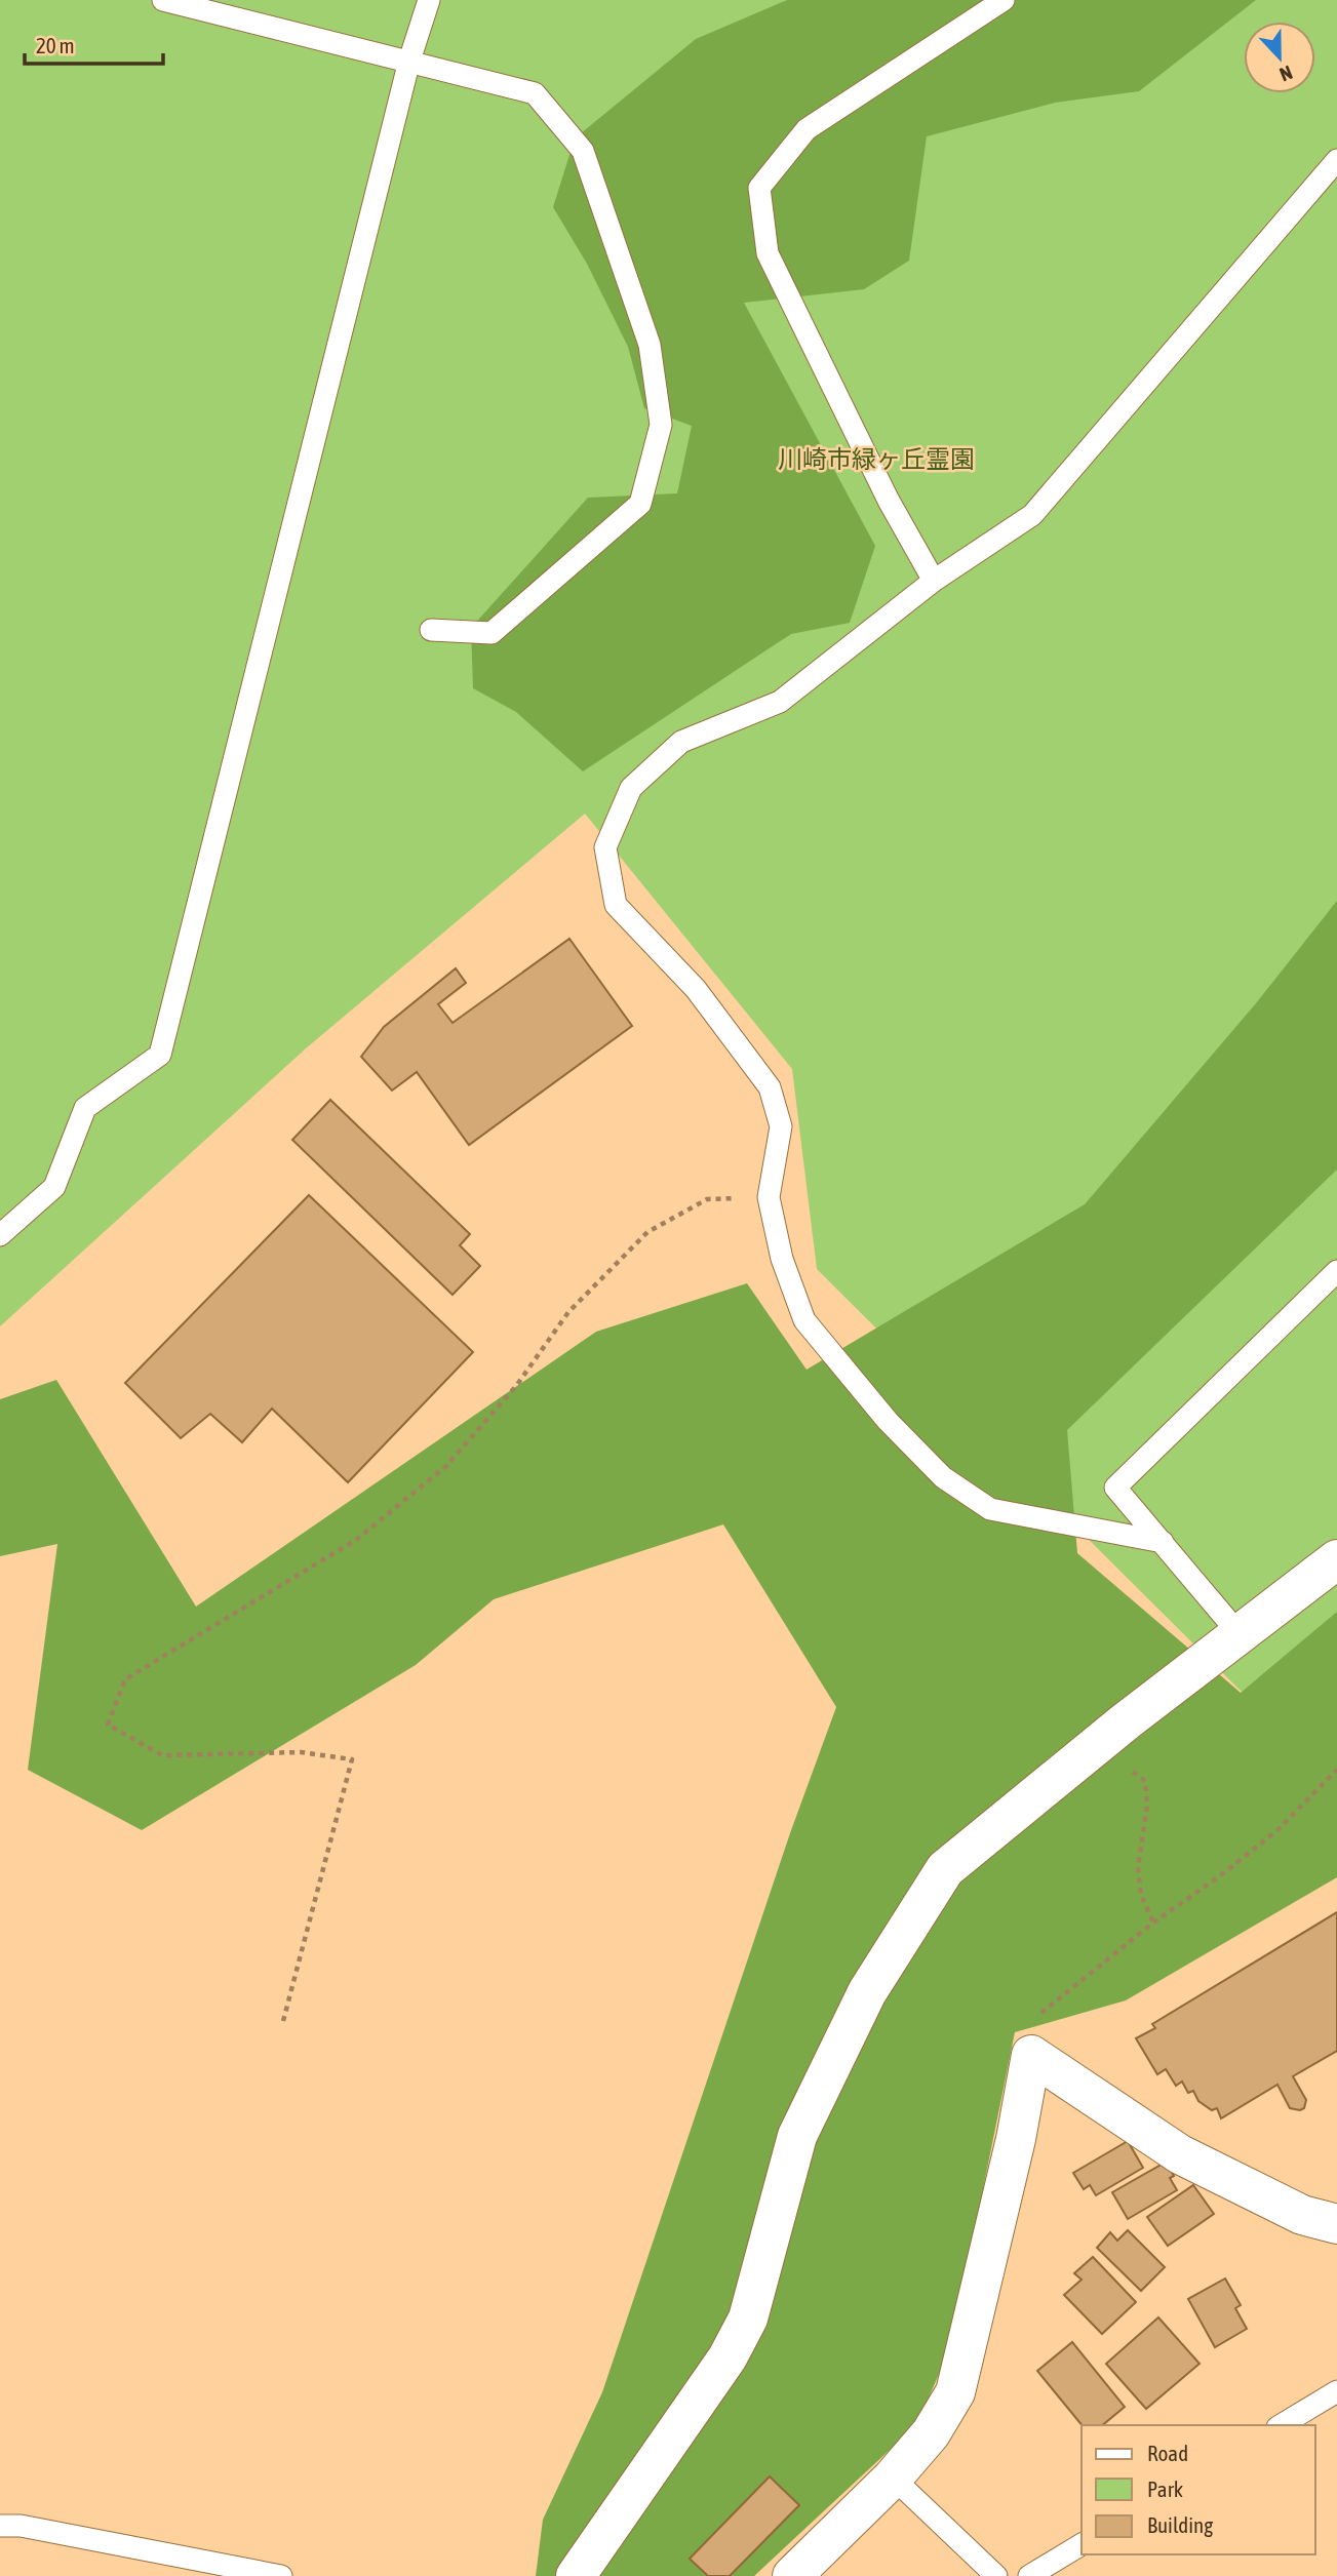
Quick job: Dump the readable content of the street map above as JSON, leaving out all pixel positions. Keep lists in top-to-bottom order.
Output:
{
  "parks": ["川崎市緑ヶ丘霊園"],
  "legend": ["Road", "Park", "Building"],
  "scale_bar": "20 m",
  "north": "bottom"
}
